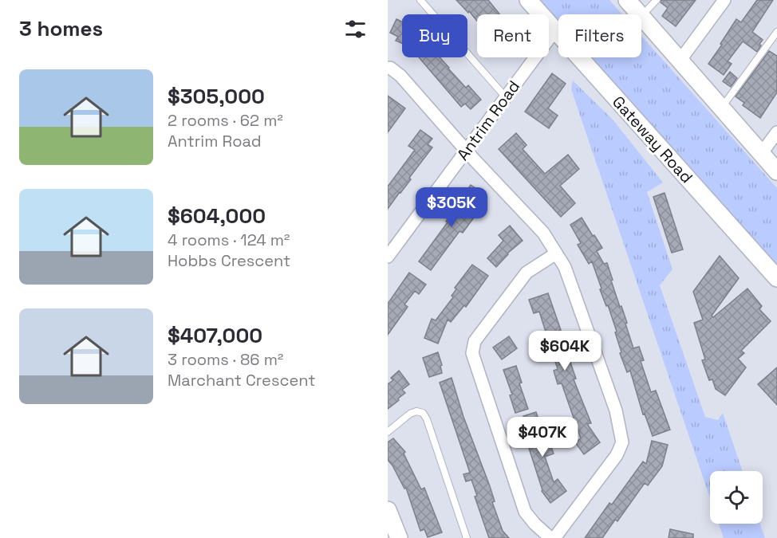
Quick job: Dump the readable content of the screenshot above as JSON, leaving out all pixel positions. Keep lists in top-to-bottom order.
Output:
{
  "streets": {
    "main road": ["Gateway Road"],
    "street": ["Antrim Road"]
  },
  "crossings": [
    ["Antrim Road", "Gateway Road"]
  ],
  "page": {
    "heading": "3 homes",
    "chip": ["Buy", "Rent", "Filters"],
    "list": [
      {
        "name": "$305,000",
        "note": "2 rooms · 62 m² · Antrim Road"
      },
      {
        "name": "$604,000",
        "note": "4 rooms · 124 m² · Hobbs Crescent"
      },
      {
        "name": "$407,000",
        "note": "3 rooms · 86 m² · Marchant Crescent"
      }
    ],
    "price": ["$305K", "$604K", "$407K"]
  }
}
